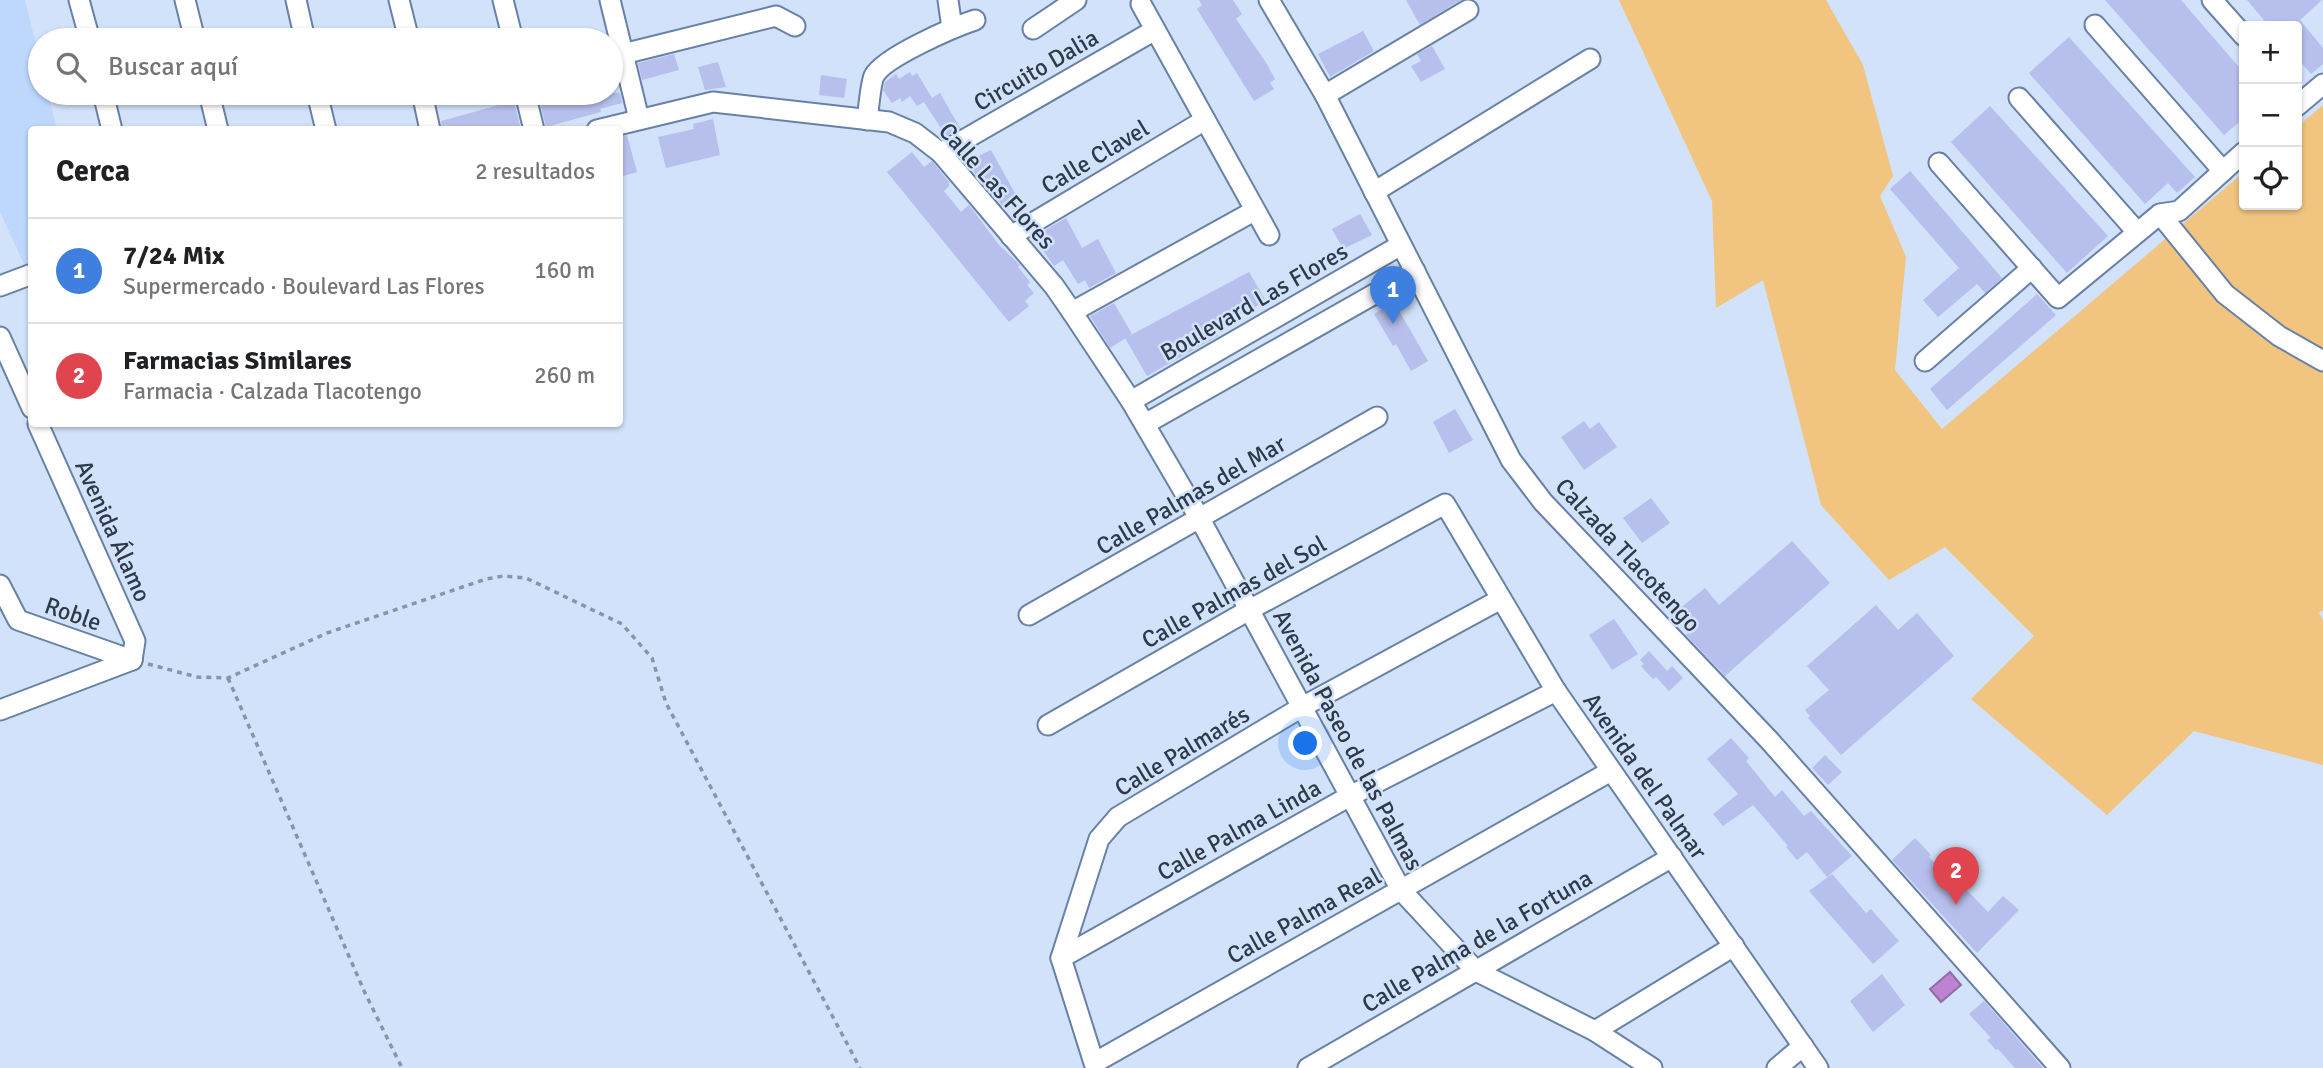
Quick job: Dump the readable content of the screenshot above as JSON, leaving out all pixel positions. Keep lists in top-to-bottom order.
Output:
{
  "streets": {
    "street": [
      "Circuito Dalia",
      "Calle Clavel",
      "Calle Las Flores",
      "Boulevard Las Flores",
      "Calle Palmas del Mar",
      "Avenida Álamo",
      "Calzada Tlacotengo",
      "Calle Palmas del Sol",
      "Roble",
      "Avenida Paseo de las Palmas",
      "Calle Palmarés",
      "Avenida del Palmar",
      "Calle Palma Linda",
      "Calle Palma Real",
      "Calle Palma de la Fortuna"
    ]
  },
  "crossings": [
    ["Circuito Dalia", "Calle Las Flores"],
    ["Calle Clavel", "Calle Las Flores"],
    ["Calle Las Flores", "Boulevard Las Flores"],
    ["Calle Las Flores", "Avenida Paseo de las Palmas"],
    ["Boulevard Las Flores", "Calzada Tlacotengo"],
    ["Boulevard Las Flores", "Avenida Paseo de las Palmas"],
    ["Calle Palmas del Mar", "Avenida Paseo de las Palmas"],
    ["Avenida Álamo", "Roble"],
    ["Calle Palmas del Sol", "Avenida Paseo de las Palmas"],
    ["Calle Palmas del Sol", "Avenida del Palmar"],
    ["Avenida Paseo de las Palmas", "Calle Palmarés"],
    ["Avenida Paseo de las Palmas", "Calle Palma Linda"],
    ["Avenida Paseo de las Palmas", "Calle Palma Real"],
    ["Avenida Paseo de las Palmas", "Calle Palma de la Fortuna"],
    ["Calle Palmarés", "Avenida del Palmar"],
    ["Calle Palmarés", "Calle Palma Linda"],
    ["Calle Palmarés", "Calle Palma Real"],
    ["Avenida del Palmar", "Calle Palma Linda"],
    ["Avenida del Palmar", "Calle Palma Real"],
    ["Avenida del Palmar", "Calle Palma de la Fortuna"],
    ["Calle Palma Linda", "Calle Palma Real"]
  ],
  "page": {
    "map_buttons": ["+", "−"],
    "search": "Buscar aquí",
    "heading": ["Cerca", "2 resultados"],
    "list": [
      {
        "mark": "1",
        "name": "7/24 Mix",
        "note": "Supermercado · Boulevard Las Flores",
        "value": "160 m"
      },
      {
        "mark": "2",
        "name": "Farmacias Similares",
        "note": "Farmacia · Calzada Tlacotengo",
        "value": "260 m"
      }
    ],
    "pins": ["1", "2"]
  }
}
